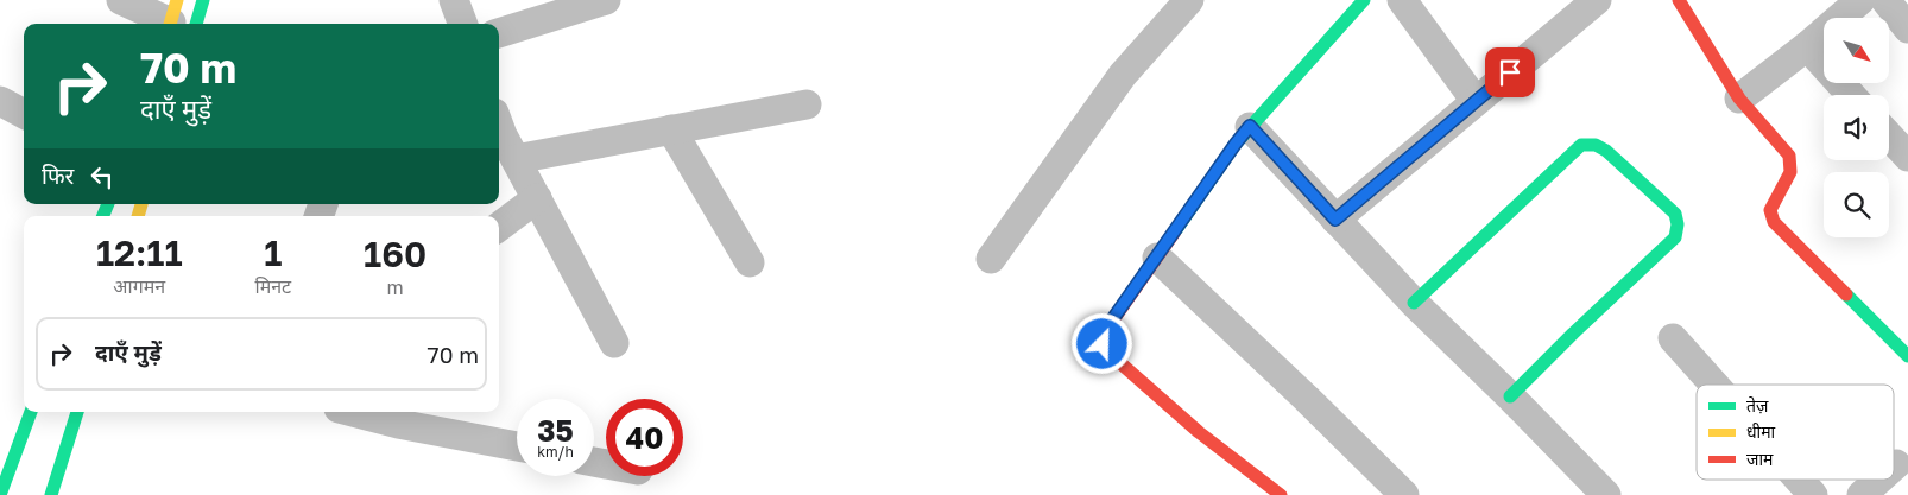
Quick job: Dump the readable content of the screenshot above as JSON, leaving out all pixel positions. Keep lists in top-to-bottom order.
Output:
{
  "legend": ["तेज़", "धीमा", "जाम"],
  "north": "bottom right",
  "page": {
    "turn": ["70 m", "दाएँ मुड़ें"],
    "then": "फिर",
    "eta": [
      "12:11",
      "आगमन",
      "1",
      "मिनट",
      "160",
      "m"
    ],
    "list": [
      {
        "name": "दाएँ मुड़ें",
        "value": "70 m"
      }
    ],
    "speed": "35 km/h",
    "limit": "40"
  }
}
